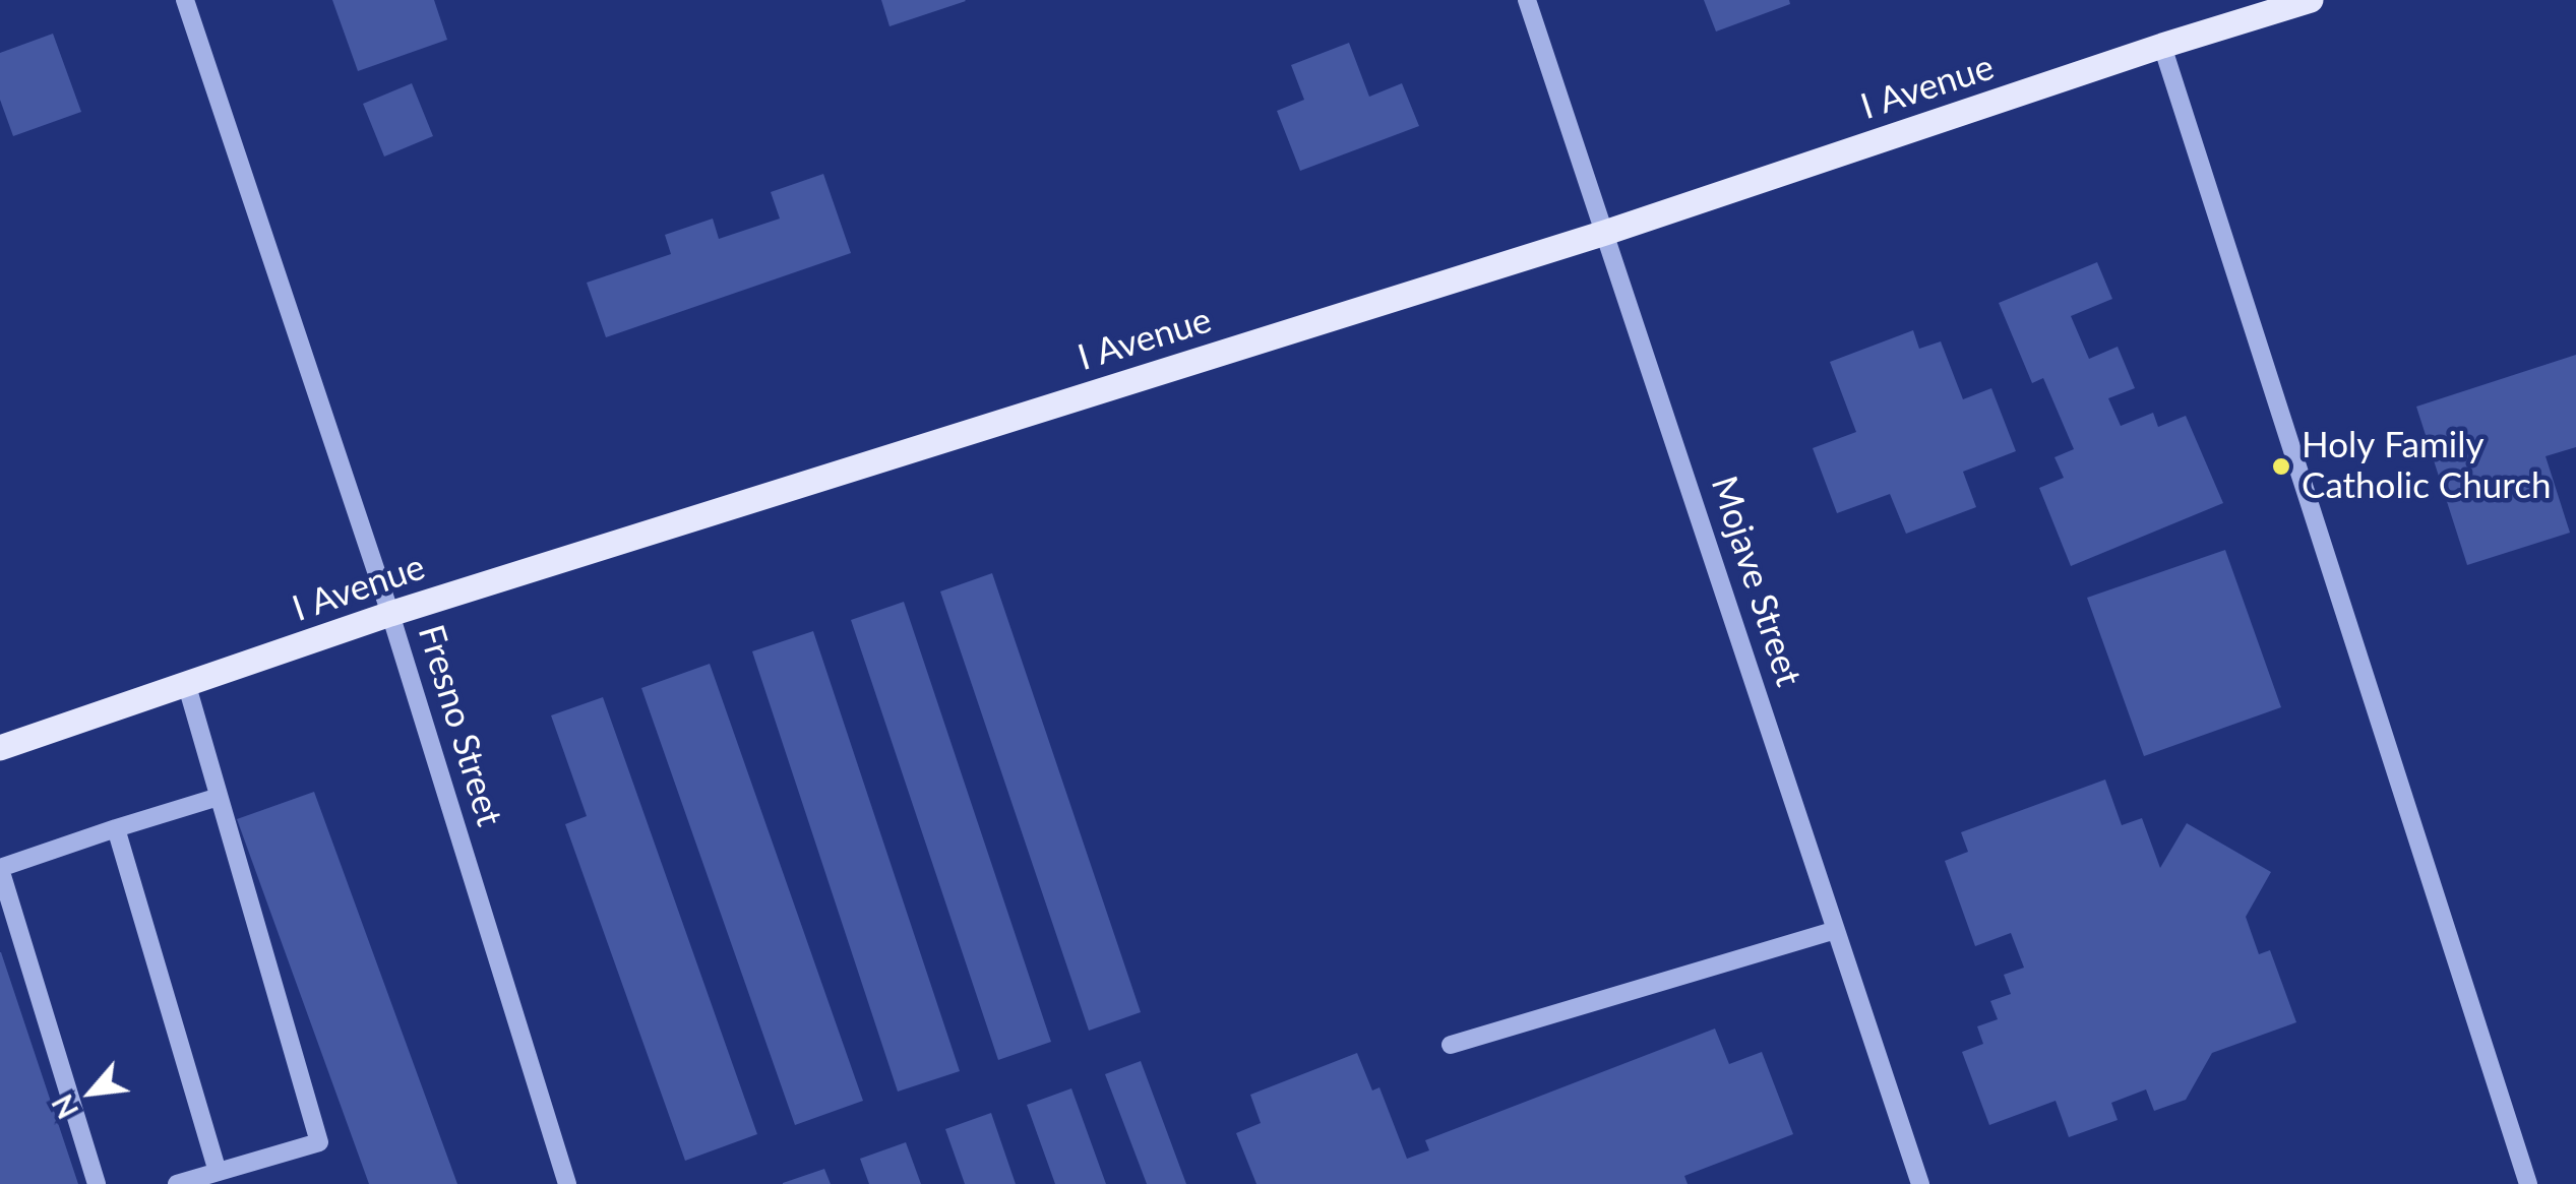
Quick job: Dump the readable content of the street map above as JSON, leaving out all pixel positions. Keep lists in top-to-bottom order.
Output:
{
  "streets": {
    "main road": ["I Avenue"],
    "street": ["Mojave Street", "Fresno Street"]
  },
  "crossings": [
    ["I Avenue", "Mojave Street"],
    ["I Avenue", "Fresno Street"]
  ],
  "places": ["Holy Family Catholic Church"],
  "north": "bottom left"
}
